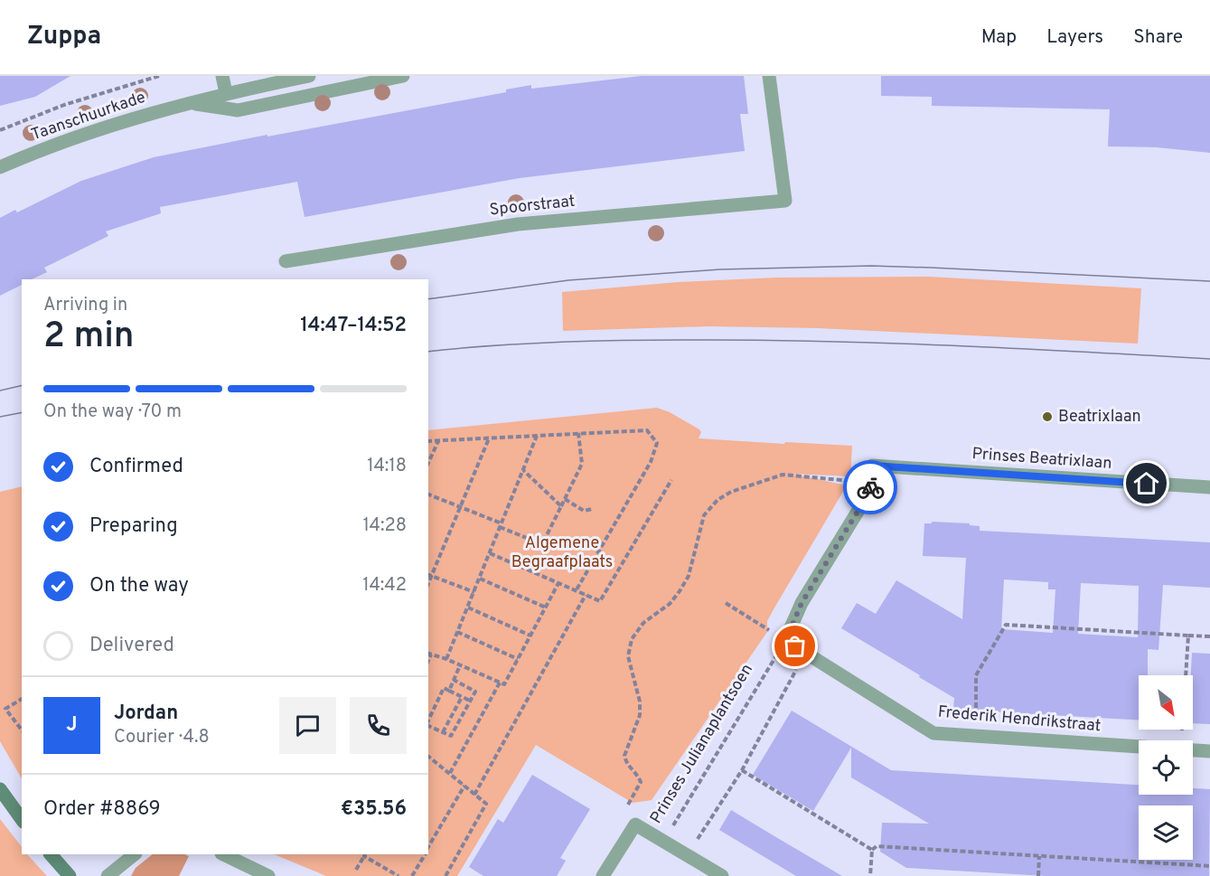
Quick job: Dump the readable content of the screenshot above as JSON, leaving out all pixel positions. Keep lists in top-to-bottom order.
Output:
{
  "streets": {
    "street": [
      "Taanschuurkade",
      "Spoorstraat",
      "Prinses Beatrixlaan",
      "Frederik Hendrikstraat",
      "Prinses Julianaplantsoen"
    ]
  },
  "crossings": [
    ["Frederik Hendrikstraat", "Prinses Julianaplantsoen"]
  ],
  "parks": ["Algemene Begraafplaats"],
  "places": ["Beatrixlaan"],
  "north": "bottom right",
  "page": {
    "header": "Zuppa",
    "nav": ["Map", "Layers", "Share"],
    "heading": ["2 min", "Arriving in", "14:47–14:52"],
    "panel": [
      "Jordan",
      "Courier · 4.8",
      "Order #8869",
      "€35.56"
    ],
    "bar": "On the way · 70 m",
    "list": [
      ["Confirmed", "14:18"],
      ["Preparing", "14:28"],
      ["On the way", "14:42"],
      "Delivered"
    ],
    "round": "J"
  }
}
